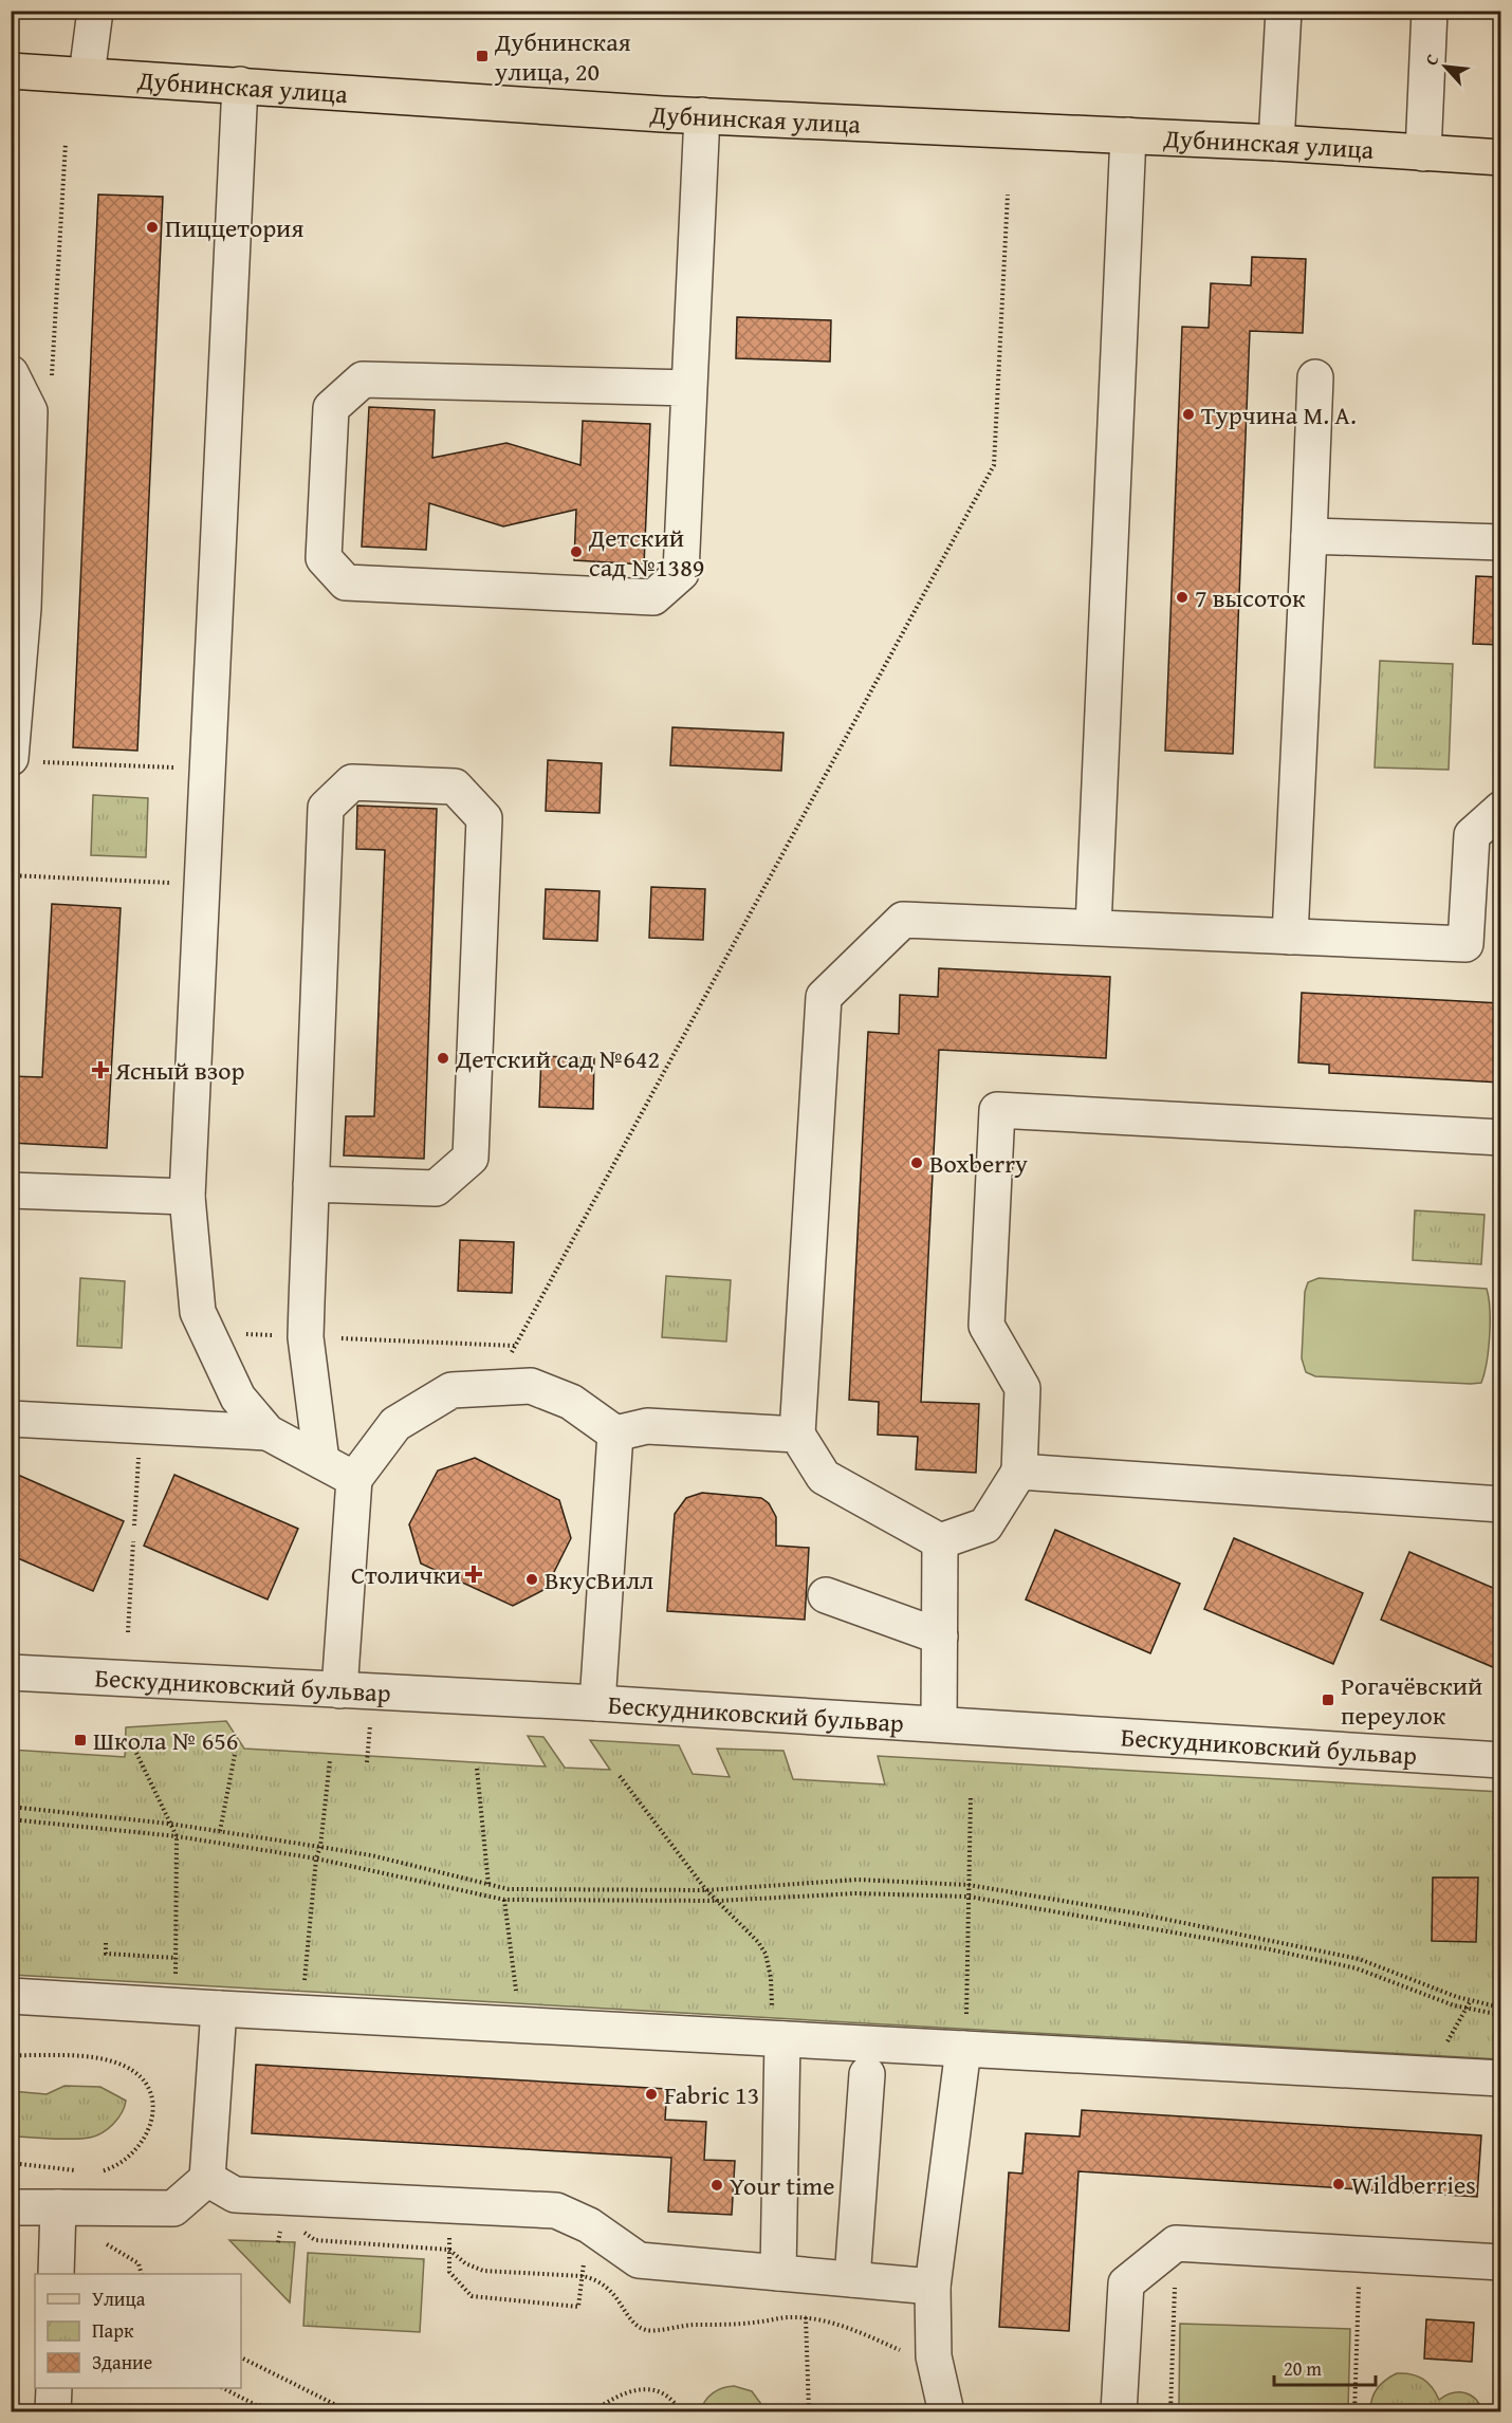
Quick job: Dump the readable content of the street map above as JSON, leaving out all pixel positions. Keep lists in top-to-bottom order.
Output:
{
  "streets": {
    "main road": ["Дубнинская улица"],
    "street": ["Бескудниковский бульвар"]
  },
  "places": {
    "transit": ["Дубнинская улица, 20", "Рогачёвский переулок", "Школа № 656"],
    "other": [
      "Пиццетория",
      "Турчина М. А.",
      "Детский сад №1389",
      "7 высоток",
      "Детский сад №642",
      "Boxberry",
      "ВкусВилл",
      "Fabric 13",
      "Wildberries",
      "Your time"
    ],
    "health": ["Ясный взор", "Столички"]
  },
  "legend": ["Улица", "Парк", "Здание"],
  "scale_bar": "20 m",
  "north": "top left"
}
